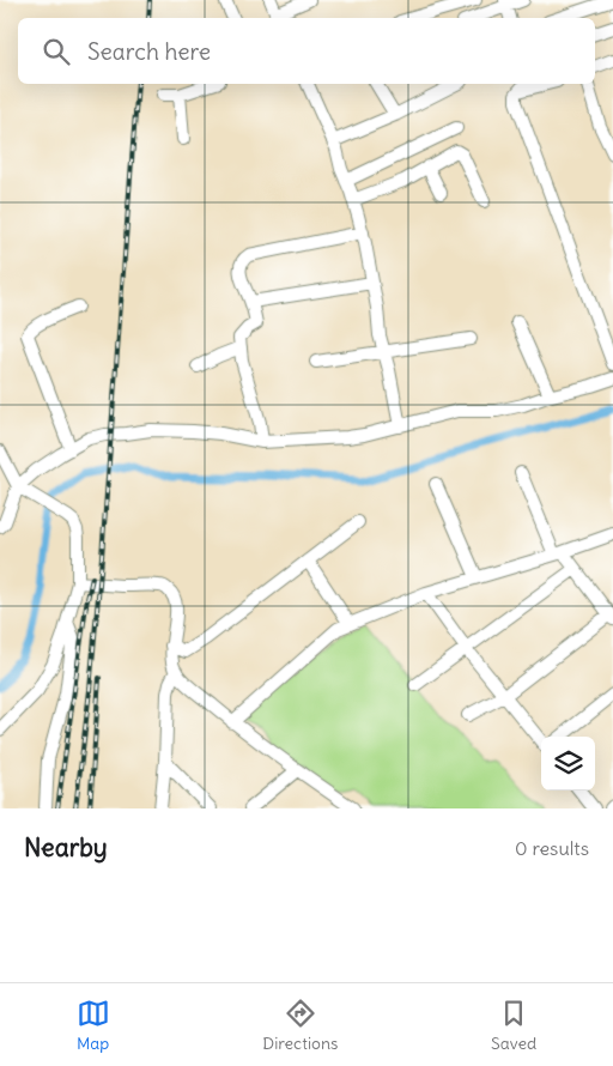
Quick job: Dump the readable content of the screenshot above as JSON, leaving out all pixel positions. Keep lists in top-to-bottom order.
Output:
{
  "page": {
    "search": "Search here",
    "heading": ["Nearby", "0 results"],
    "nav": ["Map", "Directions", "Saved"]
  }
}
